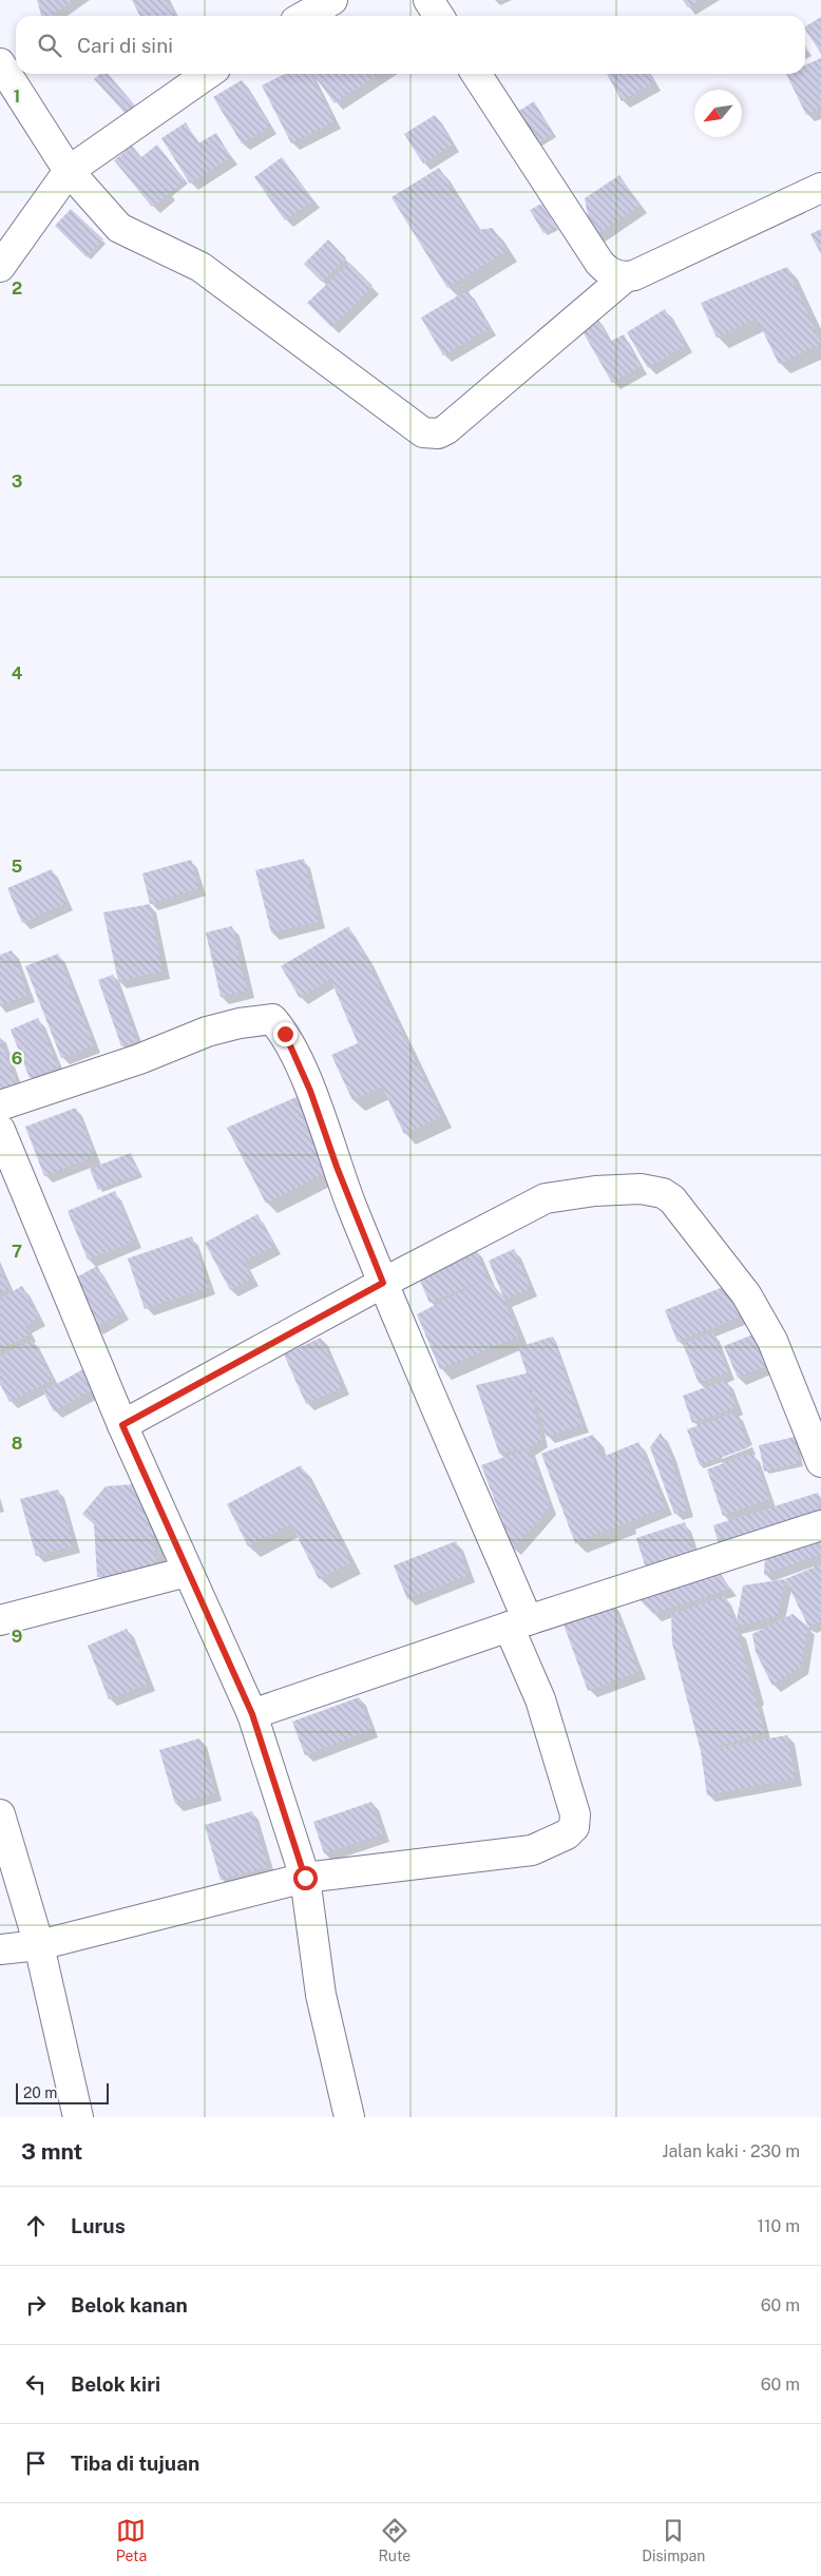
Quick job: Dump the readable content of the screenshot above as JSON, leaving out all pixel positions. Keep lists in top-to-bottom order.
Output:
{
  "scale_bar": "20 m",
  "north": "bottom left",
  "page": {
    "search": "Cari di sini",
    "scale": "20 m",
    "heading": ["3 mnt", "Jalan kaki · 230 m"],
    "list": [
      ["Lurus", "110 m"],
      ["Belok kanan", "60 m"],
      ["Belok kiri", "60 m"],
      "Tiba di tujuan"
    ],
    "nav": ["Peta", "Rute", "Disimpan"]
  },
  "grid": {
    "rows": [
      "1",
      "2",
      "3",
      "4",
      "5",
      "6",
      "7",
      "8",
      "9"
    ]
  }
}
